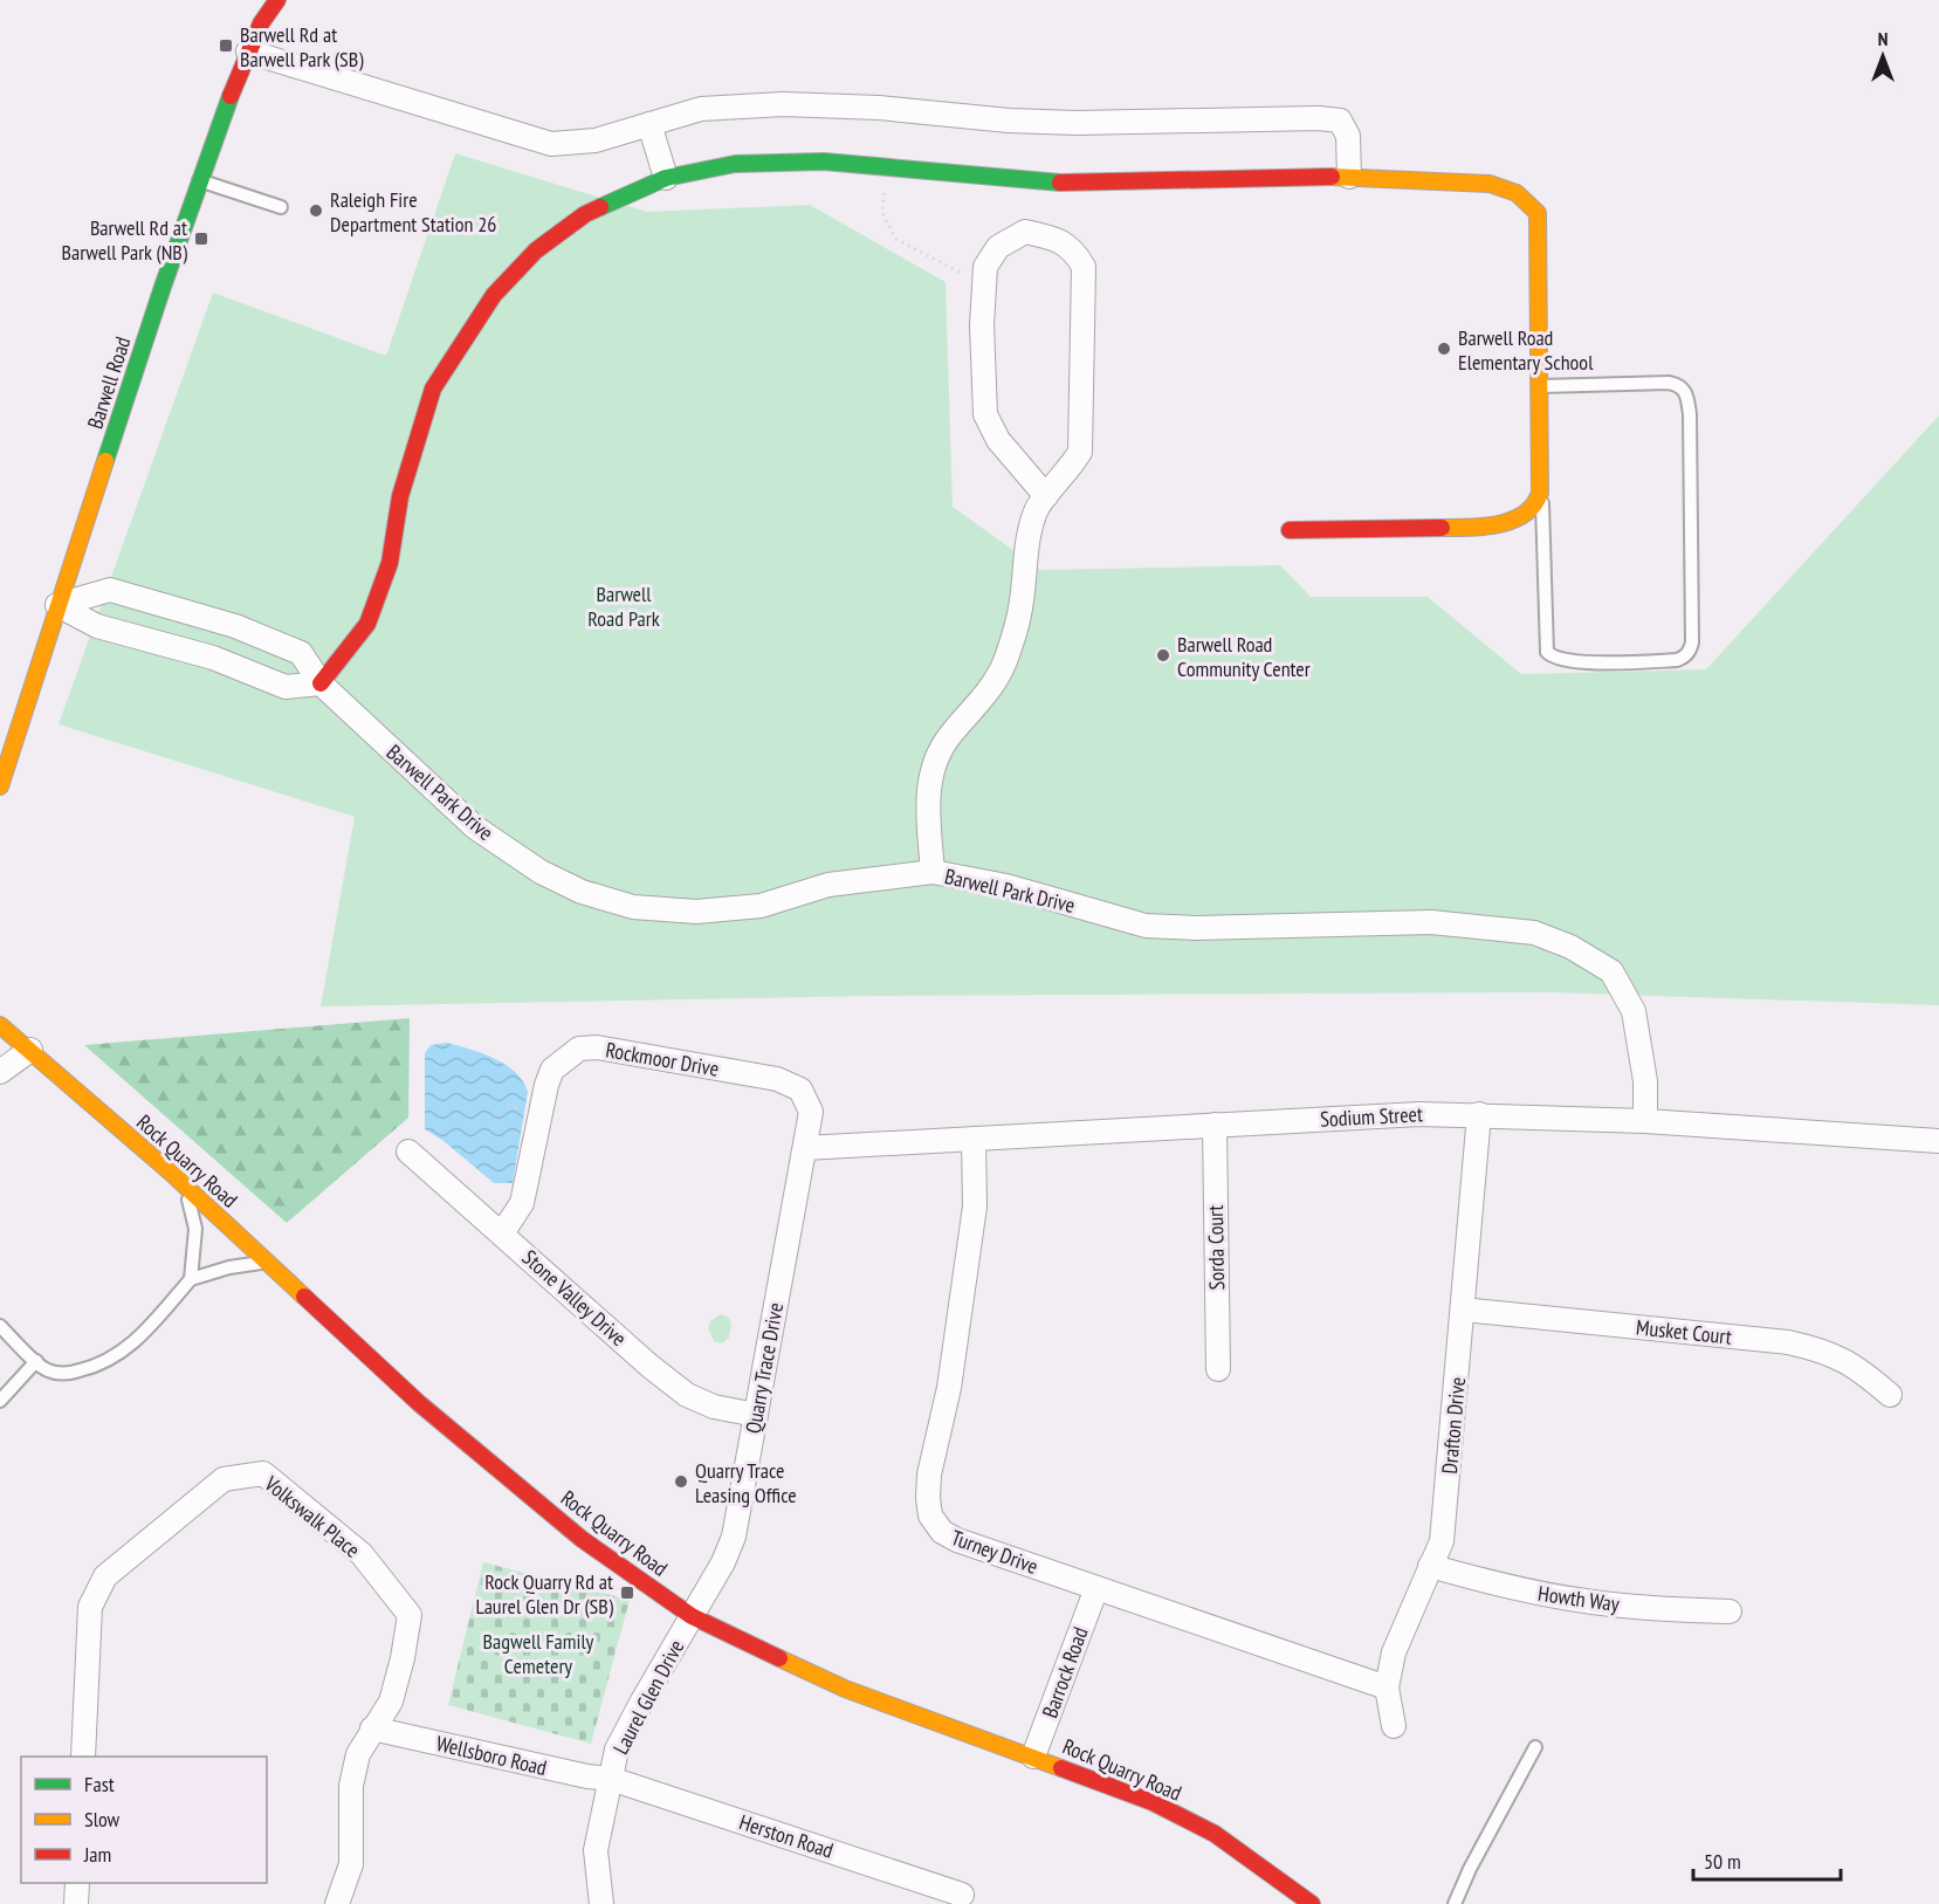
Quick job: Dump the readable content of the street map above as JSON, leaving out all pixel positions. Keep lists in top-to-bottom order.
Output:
{
  "streets": {
    "street": [
      "Barwell Road",
      "Barwell Park Drive",
      "Rockmoor Drive",
      "Sodium Street",
      "Rock Quarry Road",
      "Sorda Court",
      "Stone Valley Drive",
      "Musket Court",
      "Quarry Trace Drive",
      "Drafton Drive",
      "Volkswalk Place",
      "Turney Drive",
      "Howth Way",
      "Barrock Road",
      "Laurel Glen Drive",
      "Wellsboro Road",
      "Herston Road"
    ]
  },
  "crossings": [
    ["Barwell Road", "Barwell Park Drive"],
    ["Barwell Park Drive", "Sodium Street"],
    ["Rockmoor Drive", "Stone Valley Drive"],
    ["Rockmoor Drive", "Quarry Trace Drive"],
    ["Sodium Street", "Sorda Court"],
    ["Sodium Street", "Quarry Trace Drive"],
    ["Sodium Street", "Drafton Drive"],
    ["Sodium Street", "Turney Drive"],
    ["Rock Quarry Road", "Quarry Trace Drive"],
    ["Rock Quarry Road", "Barrock Road"],
    ["Rock Quarry Road", "Laurel Glen Drive"],
    ["Stone Valley Drive", "Quarry Trace Drive"],
    ["Musket Court", "Drafton Drive"],
    ["Quarry Trace Drive", "Laurel Glen Drive"],
    ["Drafton Drive", "Turney Drive"],
    ["Drafton Drive", "Howth Way"],
    ["Volkswalk Place", "Wellsboro Road"],
    ["Turney Drive", "Barrock Road"],
    ["Laurel Glen Drive", "Wellsboro Road"],
    ["Laurel Glen Drive", "Herston Road"],
    ["Wellsboro Road", "Herston Road"]
  ],
  "parks": ["Barwell Road Park", "Bagwell Family Cemetery"],
  "places": {
    "transit": ["Barwell Rd at Barwell Park (SB)", "Barwell Rd at Barwell Park (NB)", "Rock Quarry Rd at Laurel Glen Dr (SB)"],
    "other": [
      "Raleigh Fire Department Station 26",
      "Barwell Road Elementary School",
      "Barwell Road Community Center",
      "Quarry Trace Leasing Office"
    ]
  },
  "legend": ["Fast", "Slow", "Jam"],
  "scale_bar": "50 m",
  "north": "top"
}
